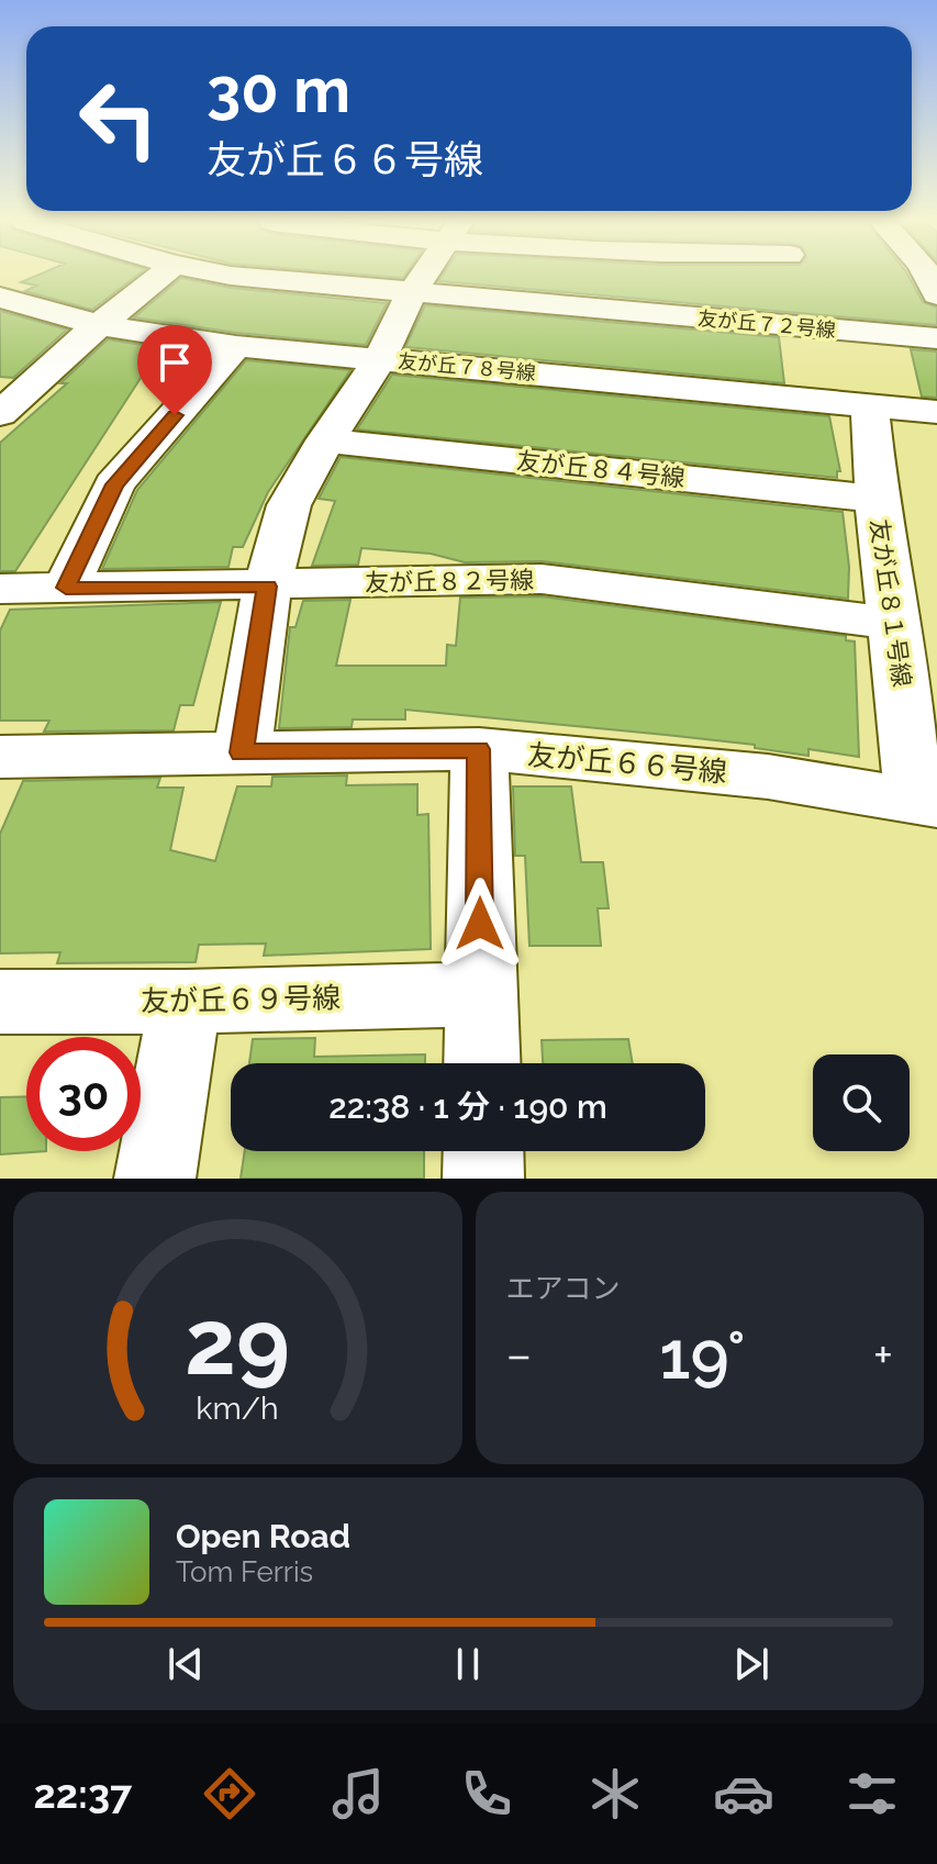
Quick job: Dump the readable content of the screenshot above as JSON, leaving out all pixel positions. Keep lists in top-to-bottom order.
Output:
{
  "streets": {
    "street": [
      "友が丘７２号線",
      "友が丘７８号線",
      "友が丘８４号線",
      "友が丘８２号線",
      "友が丘８１号線",
      "友が丘６６号線",
      "友が丘６９号線"
    ]
  },
  "crossings": [
    ["友が丘７２号線", "友が丘７８号線"],
    ["友が丘７８号線", "友が丘８１号線"],
    ["友が丘８４号線", "友が丘８１号線"],
    ["友が丘８２号線", "友が丘８１号線"],
    ["友が丘８１号線", "友が丘６６号線"]
  ],
  "page": {
    "turn": ["30 m", "友が丘６６号線"],
    "limit": "30",
    "trip": "22:38 · 1 分 · 190 m",
    "tile": "エアコン",
    "heat": ["−", "19°", "+"],
    "song": ["Open Road", "Tom Ferris"],
    "tabs": "22:37",
    "gauge": ["29", "km/h"]
  }
}
